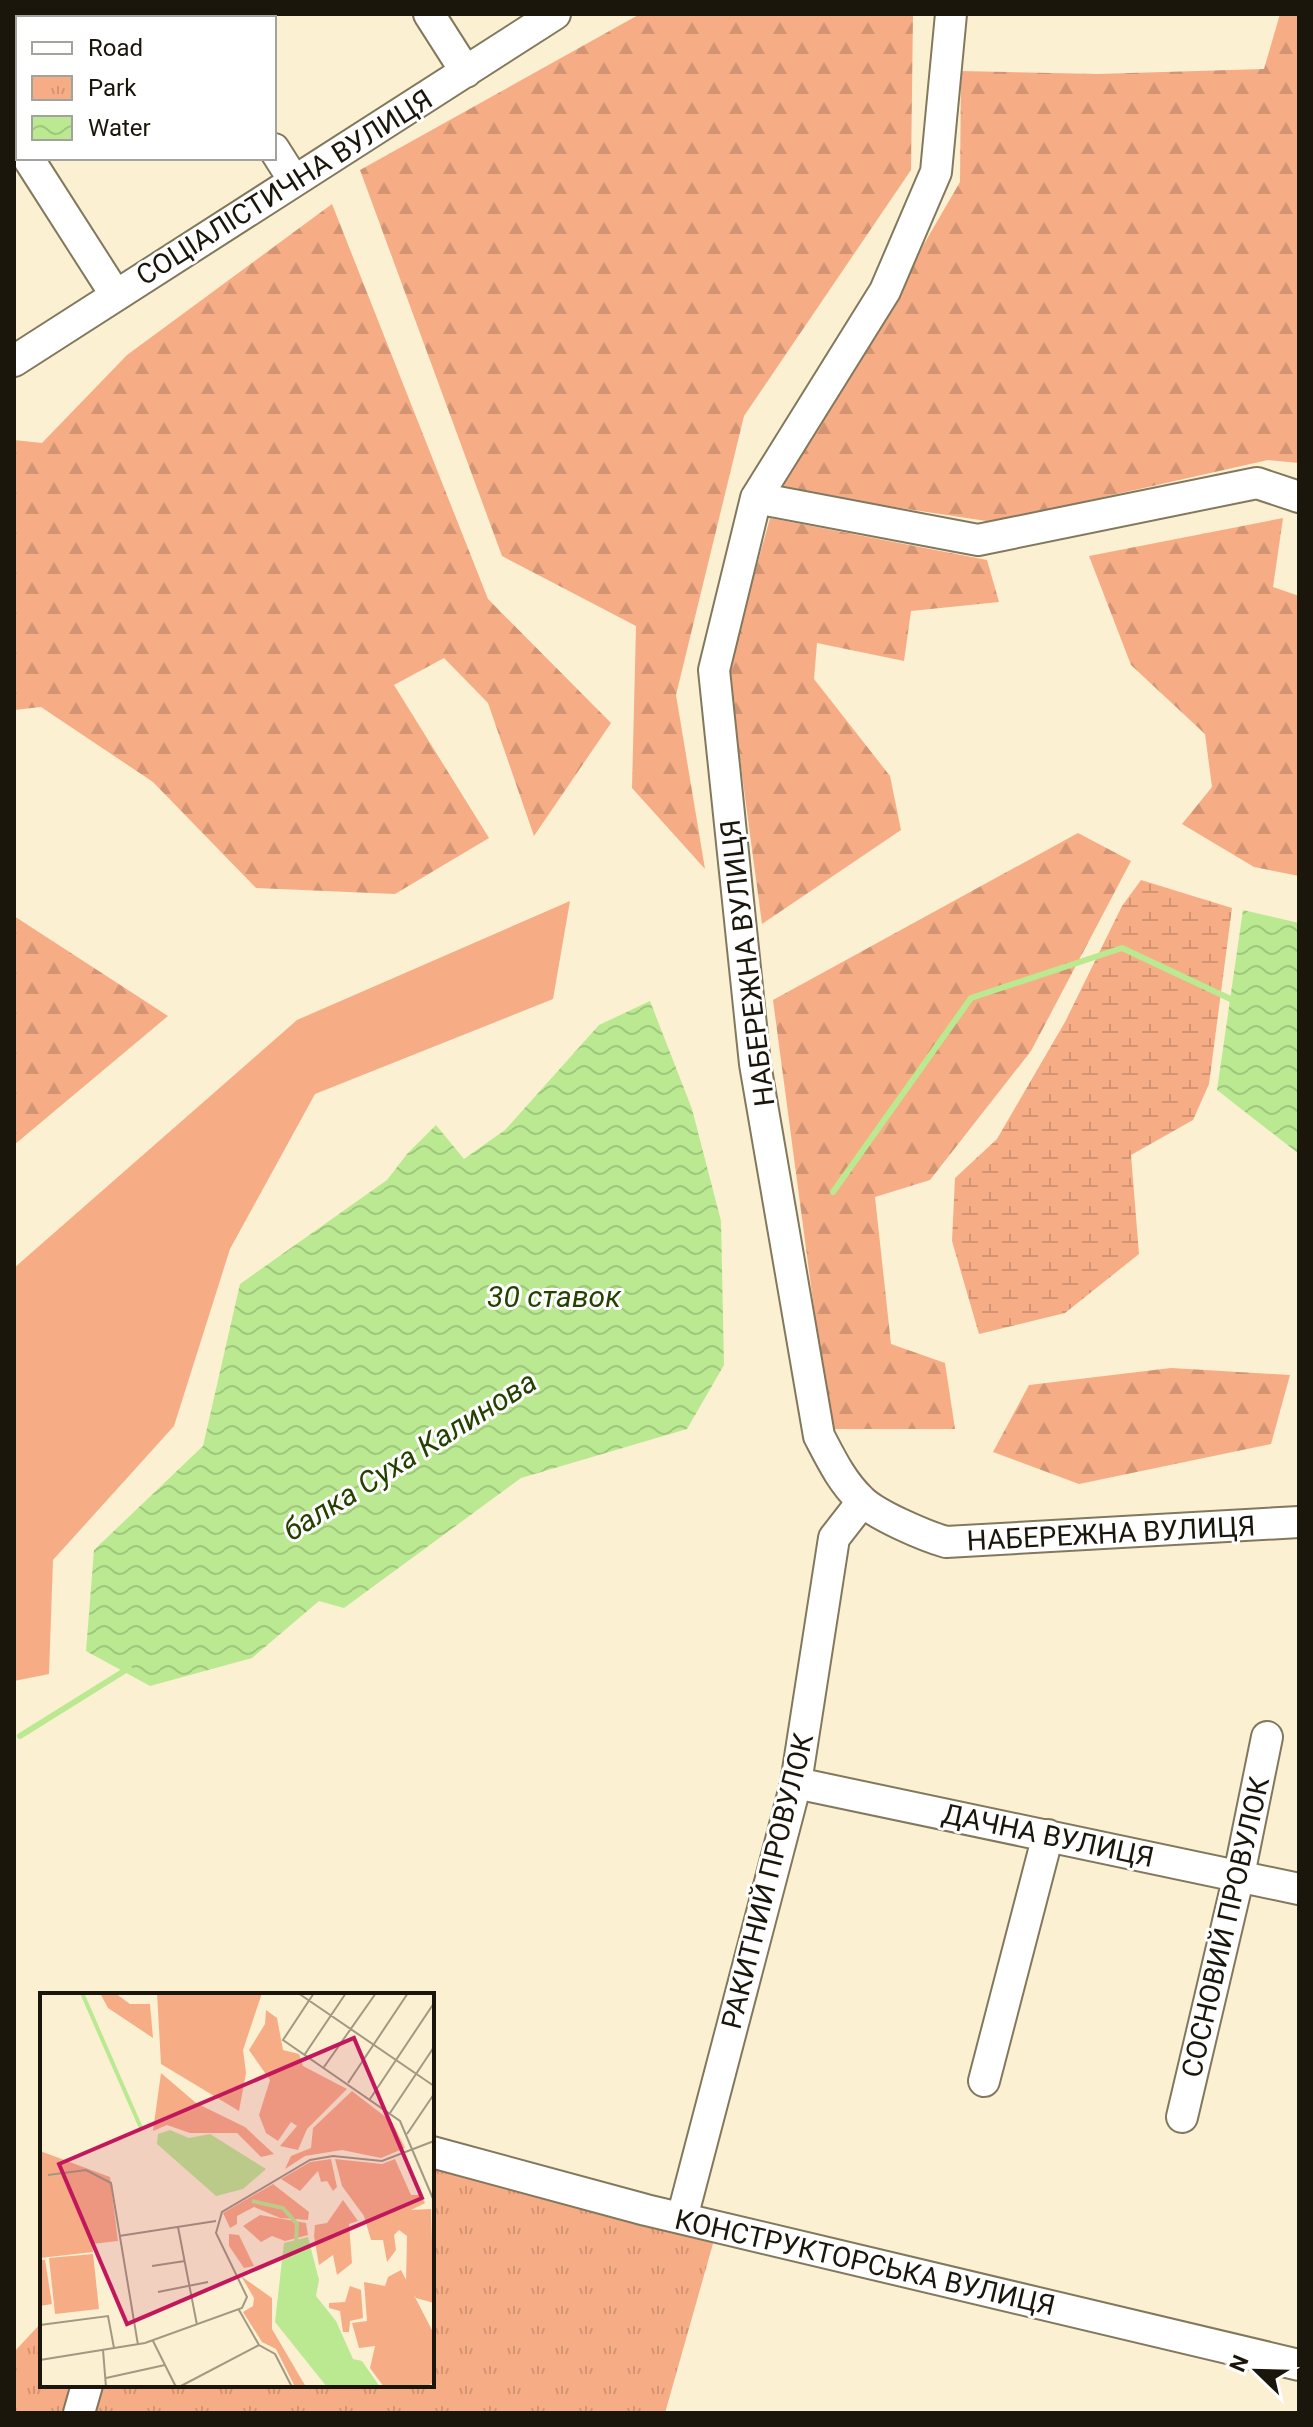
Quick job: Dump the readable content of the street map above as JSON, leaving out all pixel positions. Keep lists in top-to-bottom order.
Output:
{
  "streets": {
    "street": [
      "СОЦІАЛІСТИЧНА ВУЛИЦЯ",
      "НАБЕРЕЖНА ВУЛИЦЯ",
      "ДАЧНА ВУЛИЦЯ",
      "РАКИТНИЙ ПРОВУЛОК",
      "СОСНОВИЙ ПРОВУЛОК",
      "КОНСТРУКТОРСЬКА ВУЛИЦЯ"
    ]
  },
  "crossings": [
    ["НАБЕРЕЖНА ВУЛИЦЯ", "РАКИТНИЙ ПРОВУЛОК"],
    ["ДАЧНА ВУЛИЦЯ", "РАКИТНИЙ ПРОВУЛОК"],
    ["ДАЧНА ВУЛИЦЯ", "СОСНОВИЙ ПРОВУЛОК"],
    ["РАКИТНИЙ ПРОВУЛОК", "КОНСТРУКТОРСЬКА ВУЛИЦЯ"]
  ],
  "water": ["30 ставок", "балка Суха Калинова"],
  "legend": ["Road", "Park", "Water"],
  "north": "top left"
}
